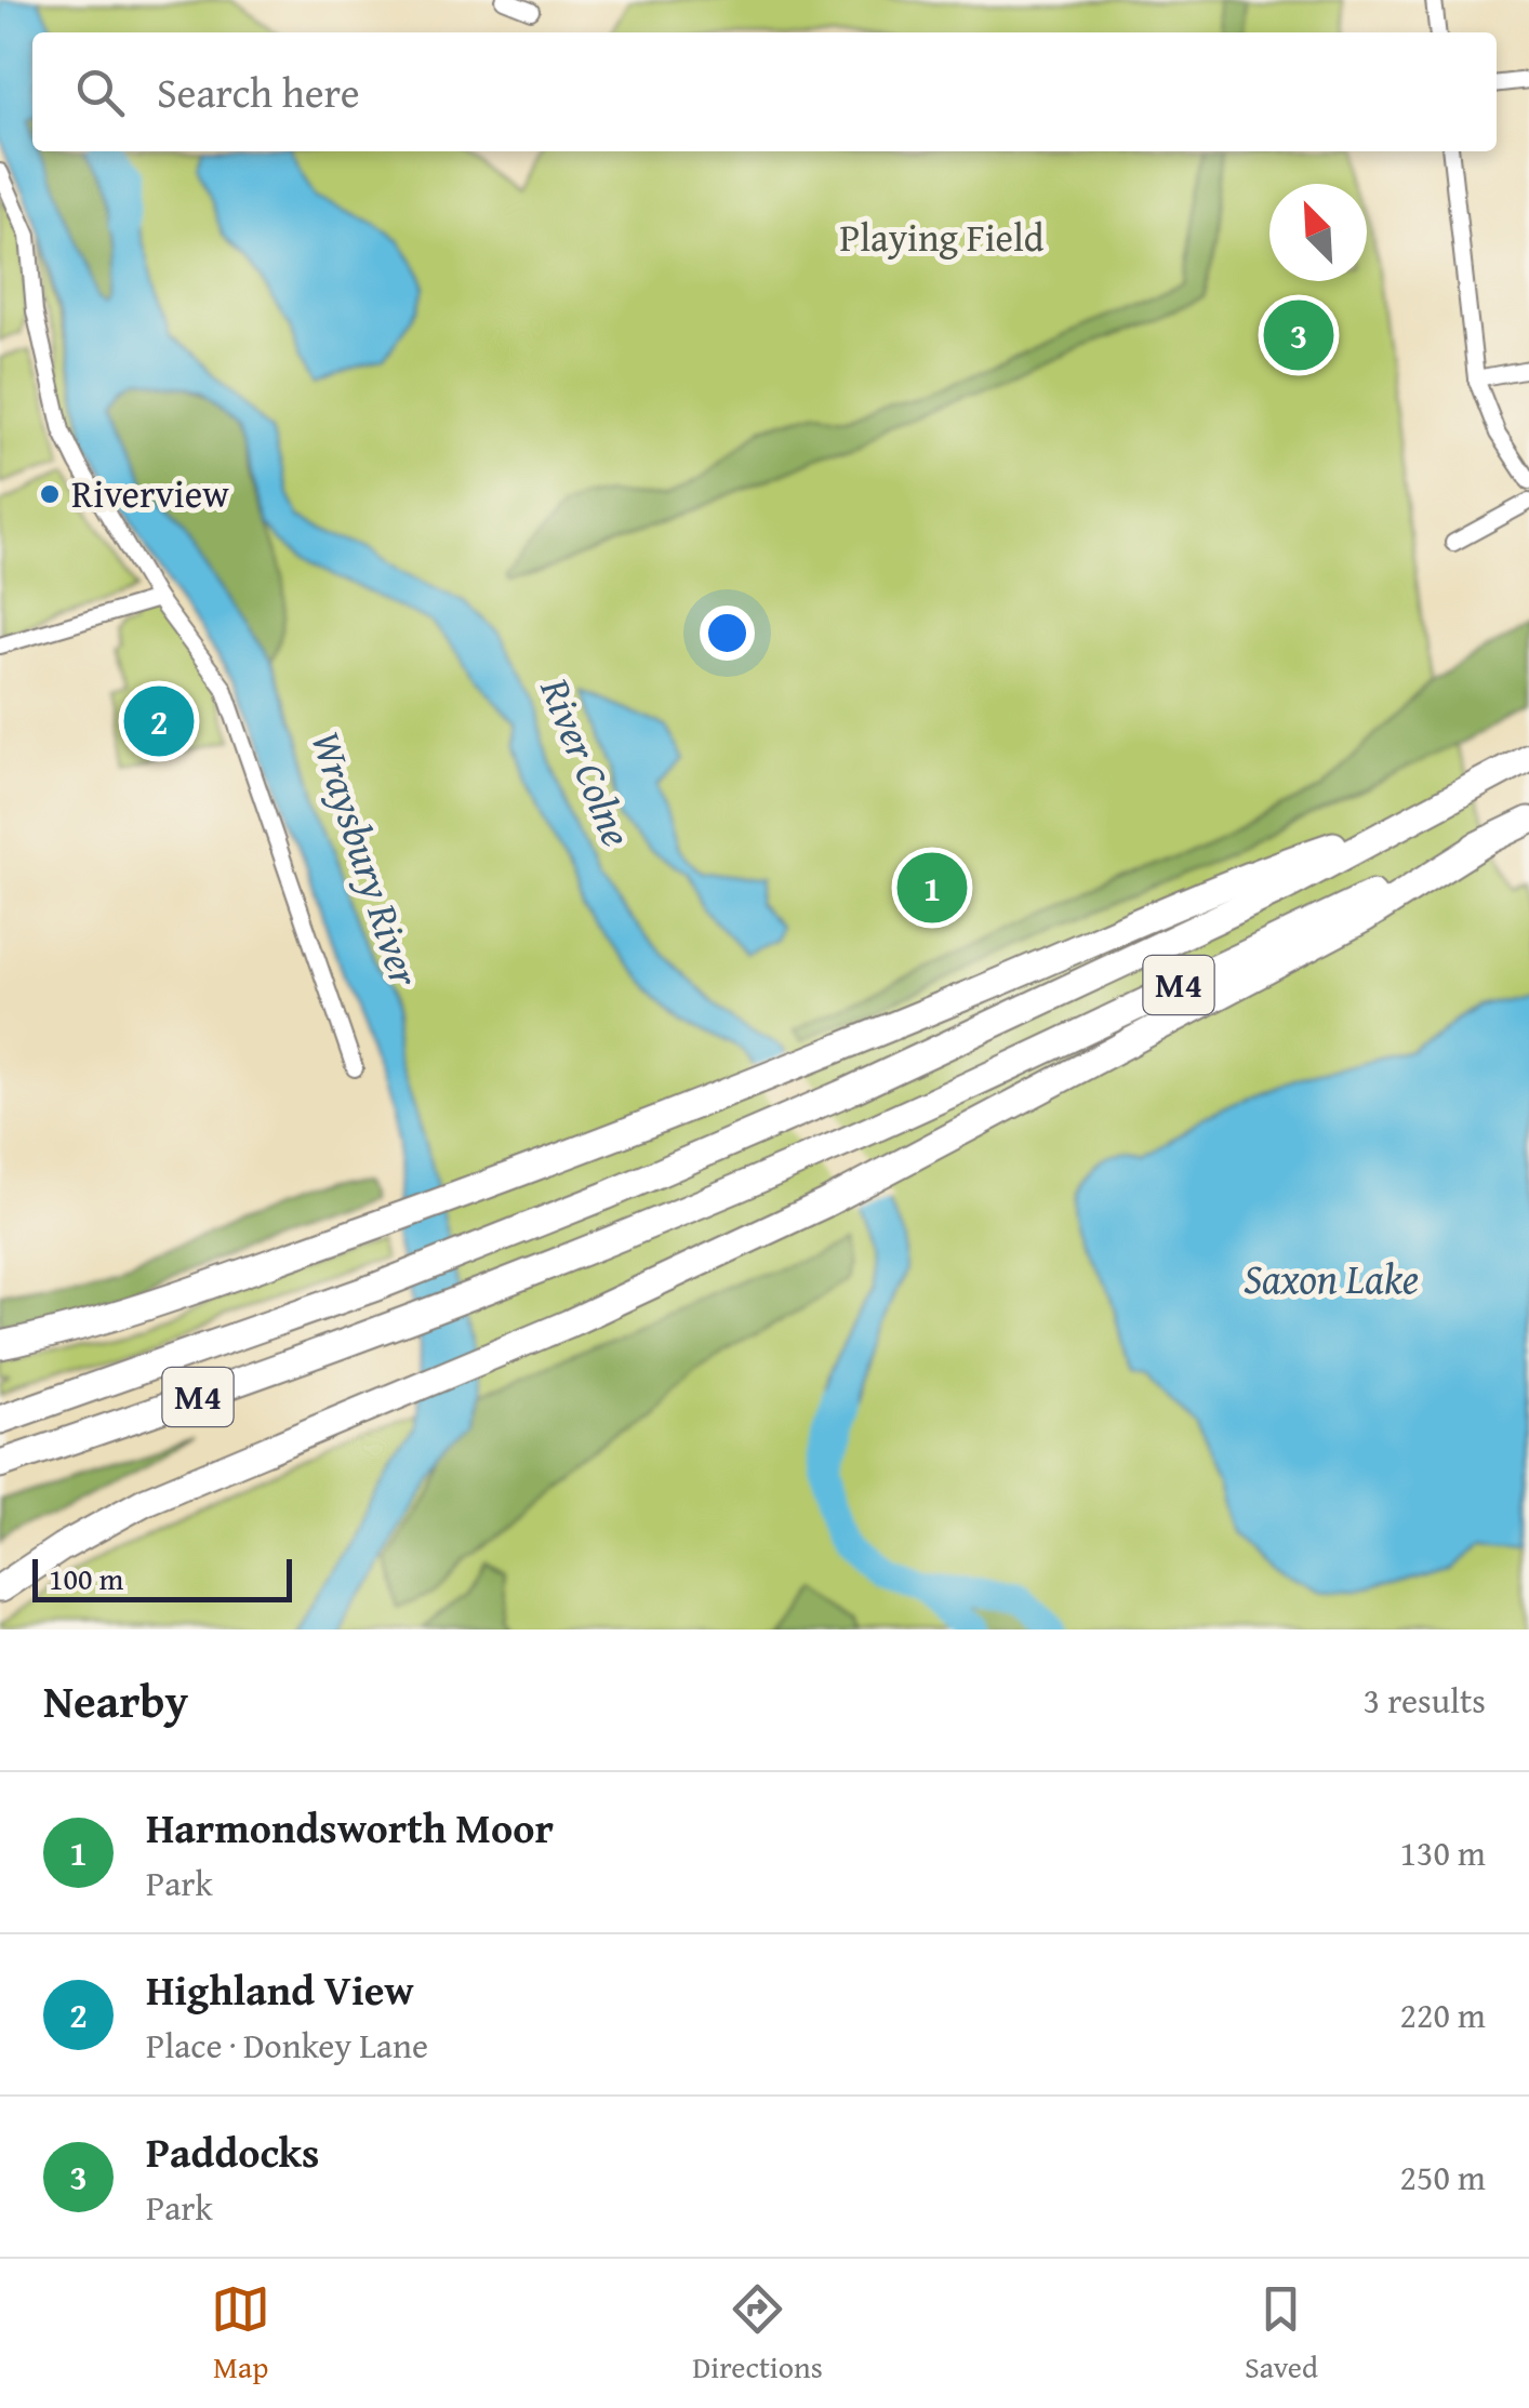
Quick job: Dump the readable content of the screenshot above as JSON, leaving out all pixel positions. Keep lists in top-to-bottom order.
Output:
{
  "streets": {
    "highway": ["M4"]
  },
  "water": ["River Colne", "Wraysbury River", "Saxon Lake"],
  "parks": ["Playing Field"],
  "places": ["Riverview"],
  "scale_bar": "100 m",
  "north": "top left",
  "page": {
    "search": "Search here",
    "pins": ["3", "2", "1"],
    "scale": "100 m",
    "heading": ["Nearby", "3 results"],
    "list": [
      {
        "mark": "1",
        "name": "Harmondsworth Moor",
        "note": "Park",
        "value": "130 m"
      },
      {
        "mark": "2",
        "name": "Highland View",
        "note": "Place · Donkey Lane",
        "value": "220 m"
      },
      {
        "mark": "3",
        "name": "Paddocks",
        "note": "Park",
        "value": "250 m"
      }
    ],
    "nav": ["Map", "Directions", "Saved"]
  }
}
